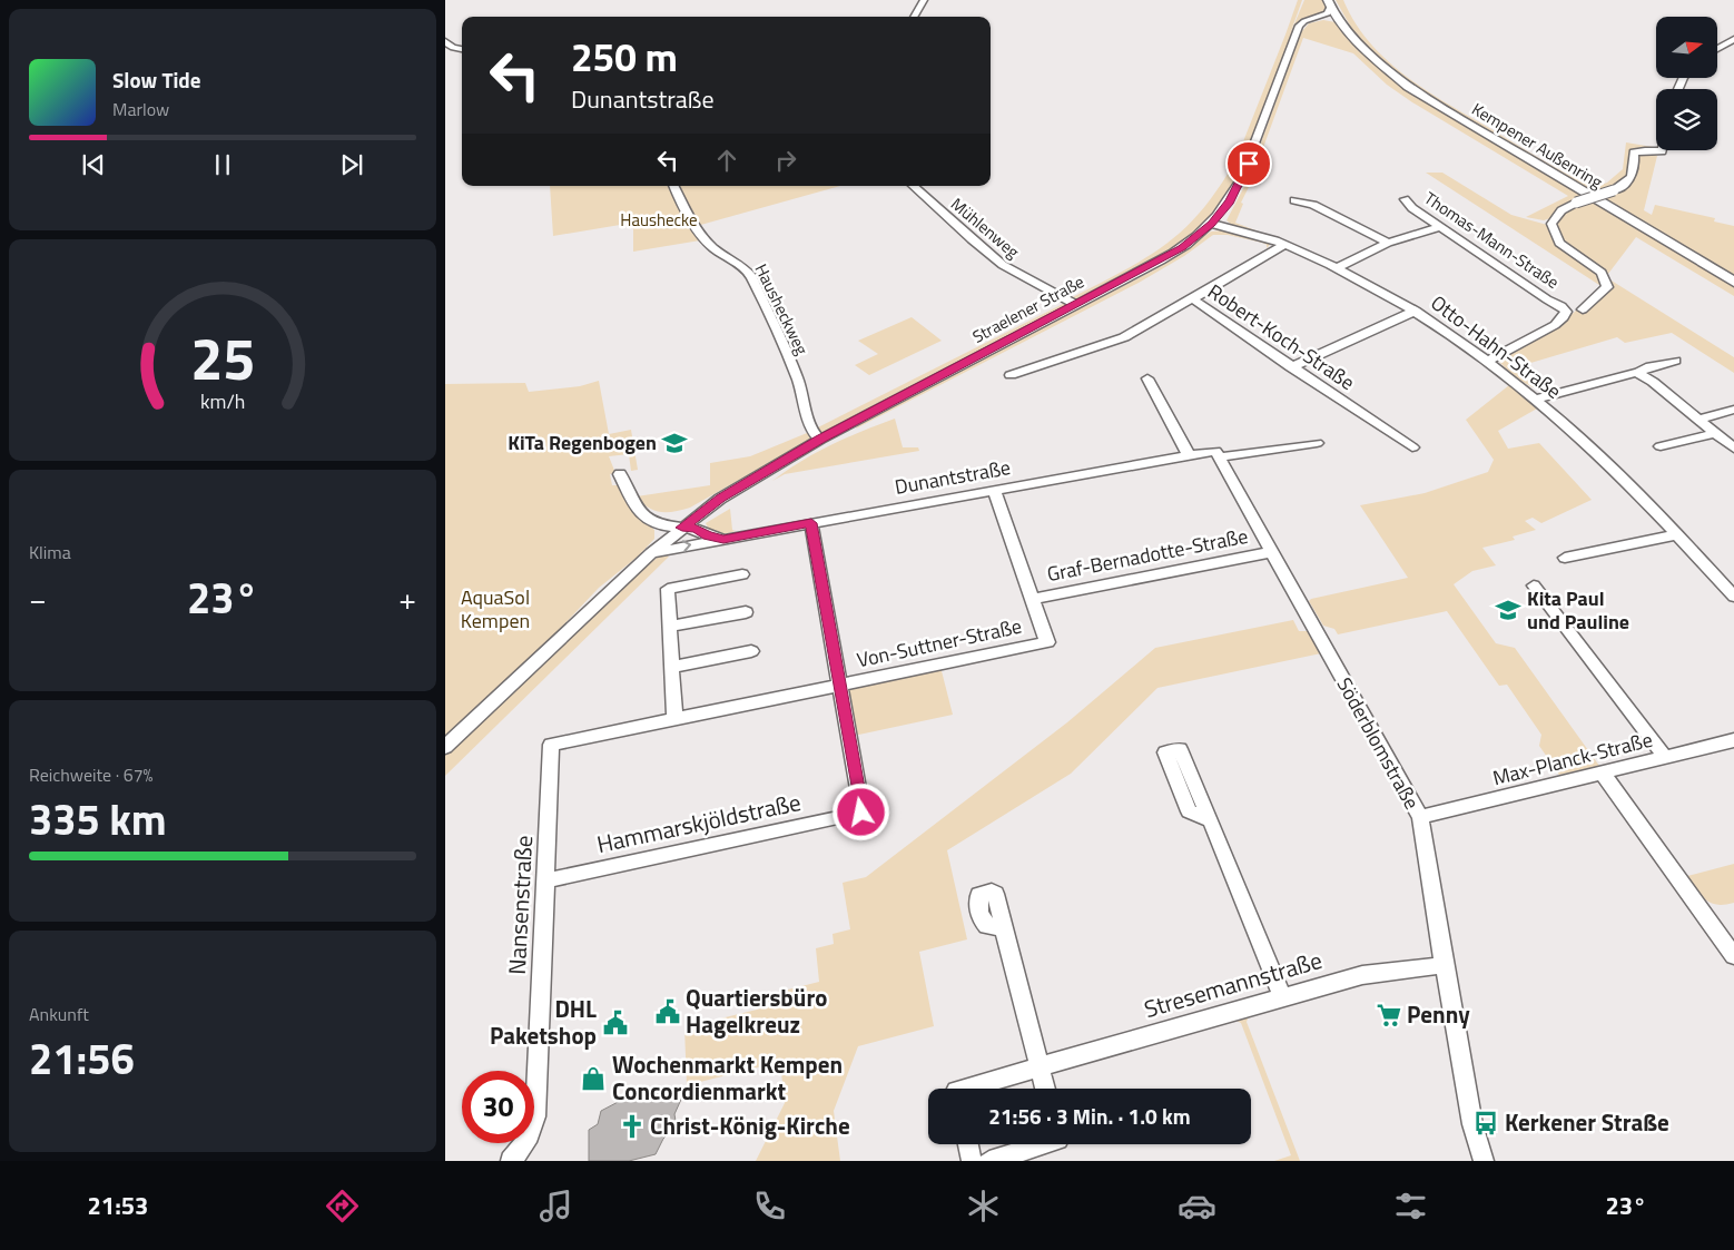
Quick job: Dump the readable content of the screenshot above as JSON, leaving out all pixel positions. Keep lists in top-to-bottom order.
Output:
{
  "streets": {
    "main road": ["Kempener Außenring", "Straelener Straße"],
    "street": [
      "Mühlenweg",
      "Thomas-Mann-Straße",
      "Hausheckweg",
      "Robert-Koch-Straße",
      "Otto-Hahn-Straße",
      "Dunantstraße",
      "Graf-Bernadotte-Straße",
      "Von-Suttner-Straße",
      "Söderblomstraße",
      "Max-Planck-Straße",
      "Hammarskjöldstraße",
      "Nansenstraße",
      "Stresemannstraße"
    ]
  },
  "crossings": [
    ["Kempener Außenring", "Straelener Straße"],
    ["Mühlenweg", "Straelener Straße"],
    ["Thomas-Mann-Straße", "Otto-Hahn-Straße"],
    ["Hausheckweg", "Straelener Straße"],
    ["Straelener Straße", "Otto-Hahn-Straße"],
    ["Straelener Straße", "Dunantstraße"],
    ["Robert-Koch-Straße", "Otto-Hahn-Straße"],
    ["Dunantstraße", "Graf-Bernadotte-Straße"],
    ["Dunantstraße", "Von-Suttner-Straße"],
    ["Dunantstraße", "Söderblomstraße"],
    ["Graf-Bernadotte-Straße", "Von-Suttner-Straße"],
    ["Graf-Bernadotte-Straße", "Söderblomstraße"],
    ["Von-Suttner-Straße", "Hammarskjöldstraße"],
    ["Söderblomstraße", "Max-Planck-Straße"],
    ["Söderblomstraße", "Stresemannstraße"],
    ["Hammarskjöldstraße", "Nansenstraße"]
  ],
  "parks": ["Haushecke", "AquaSol Kempen"],
  "places": {
    "school or university": ["KiTa Regenbogen", "Kita Paul und Pauline"],
    "public building": ["Quartiersbüro Hagelkreuz", "DHL Paketshop"],
    "supermarket": ["Penny"],
    "shop": ["Wochenmarkt Kempen Concordienmarkt"],
    "bus stop": ["Kerkener Straße"],
    "church": ["Christ-König-Kirche"]
  },
  "north": "right",
  "page": {
    "turn": ["250 m", "Dunantstraße"],
    "song": ["Slow Tide", "Marlow"],
    "tile": [
      "Klima",
      ["Reichweite · 67%", "335 km"],
      ["Ankunft", "21:56"]
    ],
    "heat": ["−", "23°", "+"],
    "limit": "30",
    "trip": "21:56 · 3 Min. · 1.0 km",
    "tabs": ["21:53", "23°"],
    "gauge": ["25", "km/h"]
  }
}
